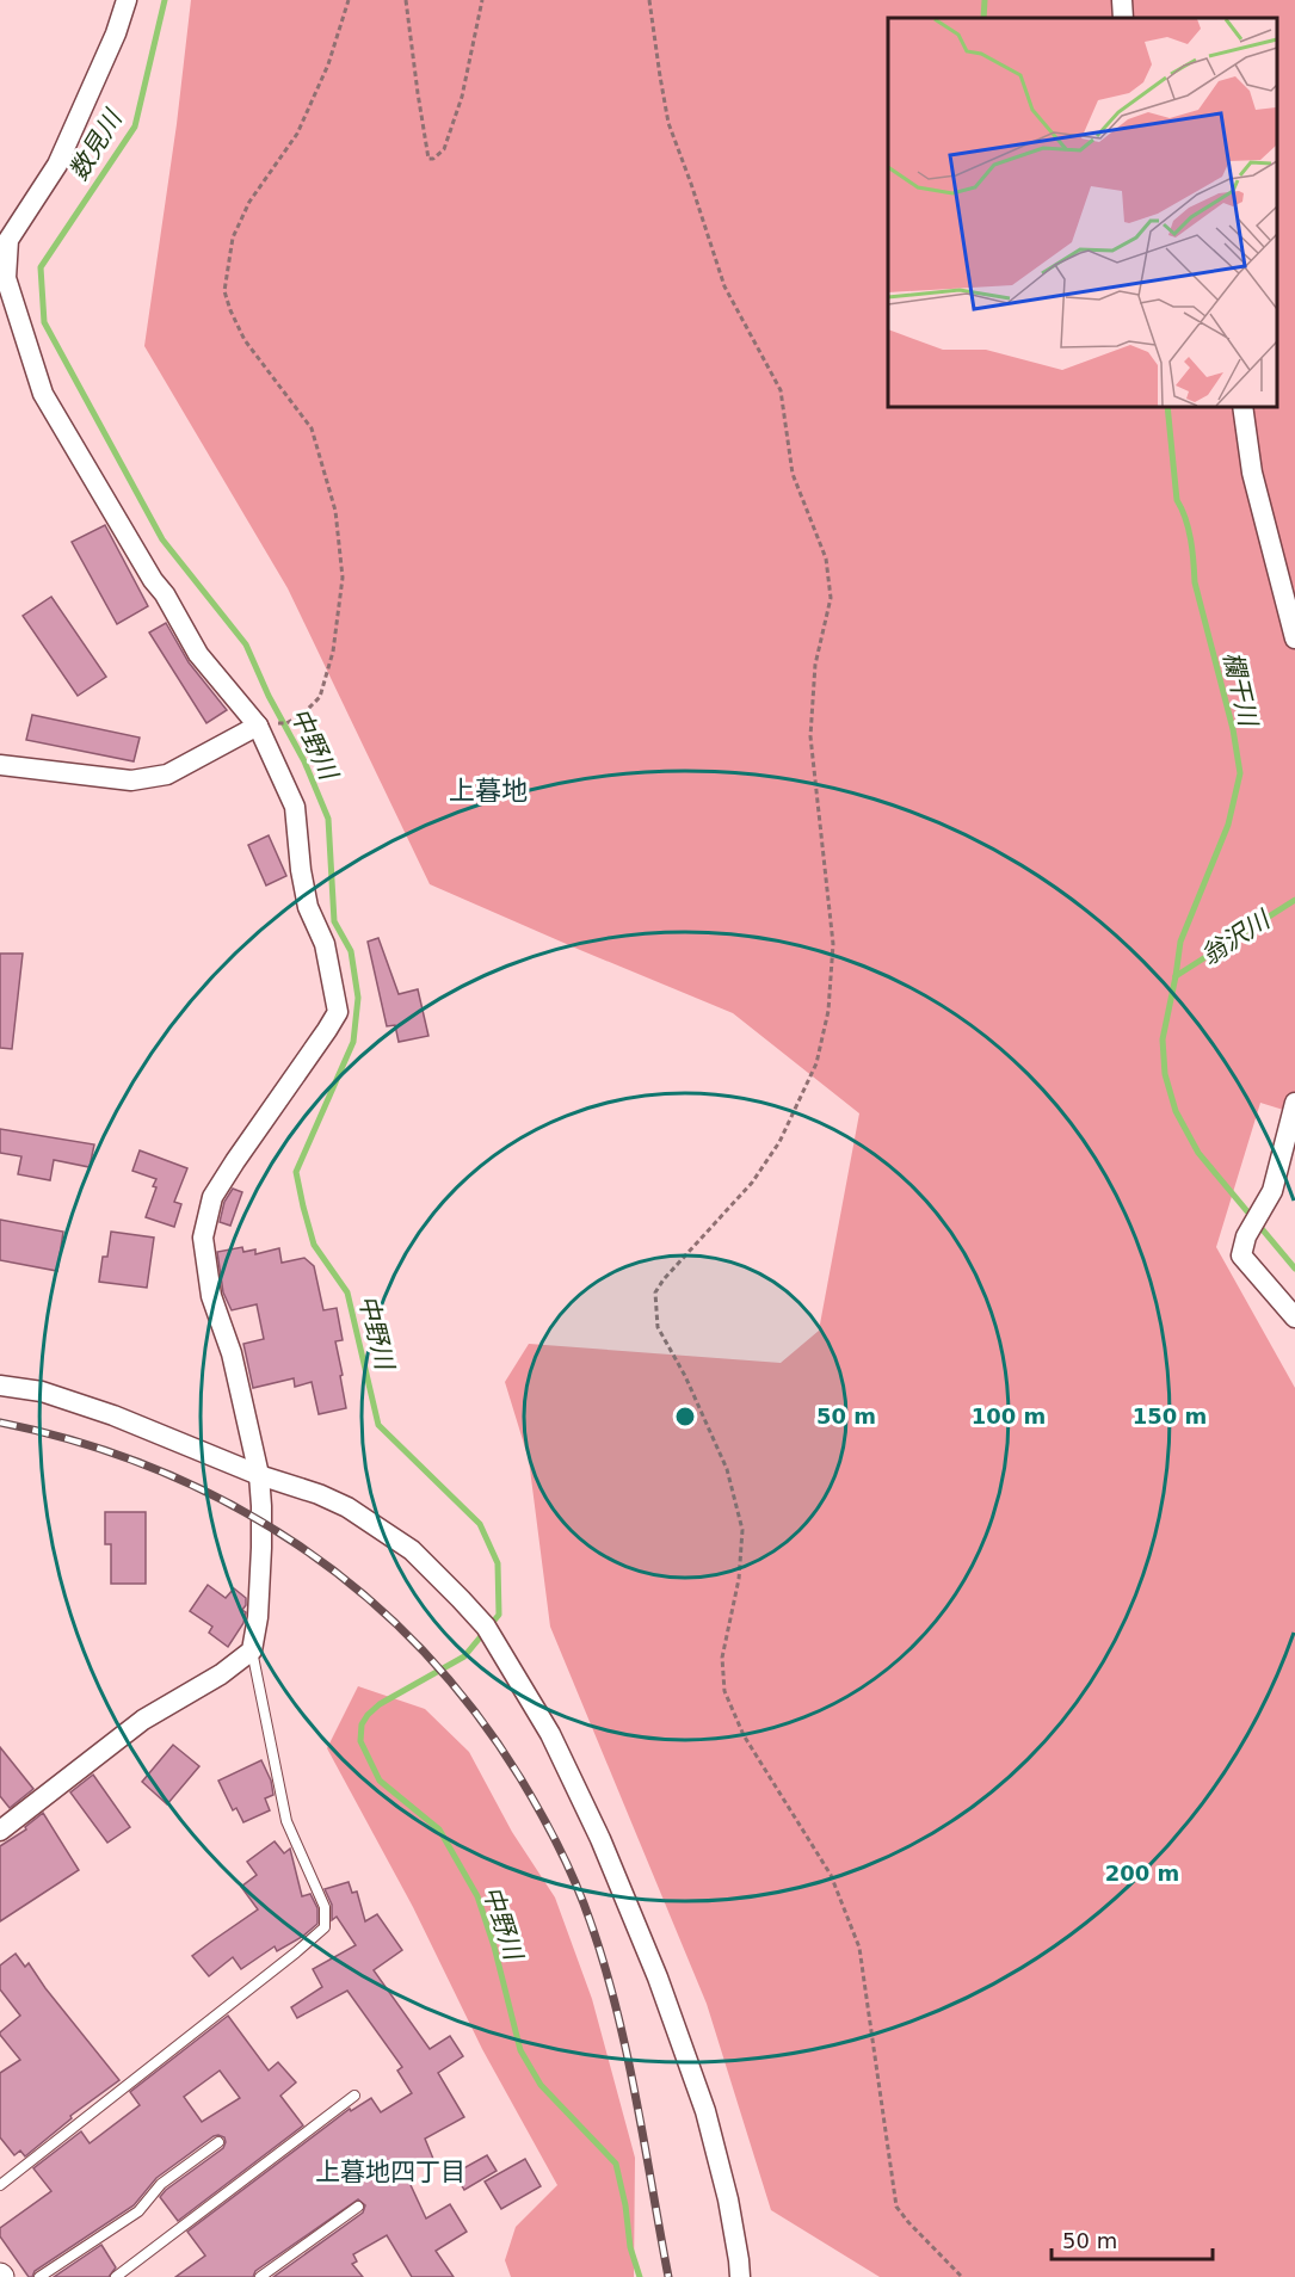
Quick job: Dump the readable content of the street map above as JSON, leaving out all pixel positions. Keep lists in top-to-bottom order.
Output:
{
  "districts": ["上暮地", "上暮地四丁目"],
  "water": [
    "数見川",
    "欄干川",
    "中野川",
    "翁沢川"
  ],
  "scale_bar": "50 m",
  "rings": [
    "50 m",
    "100 m",
    "150 m",
    "200 m"
  ]
}
